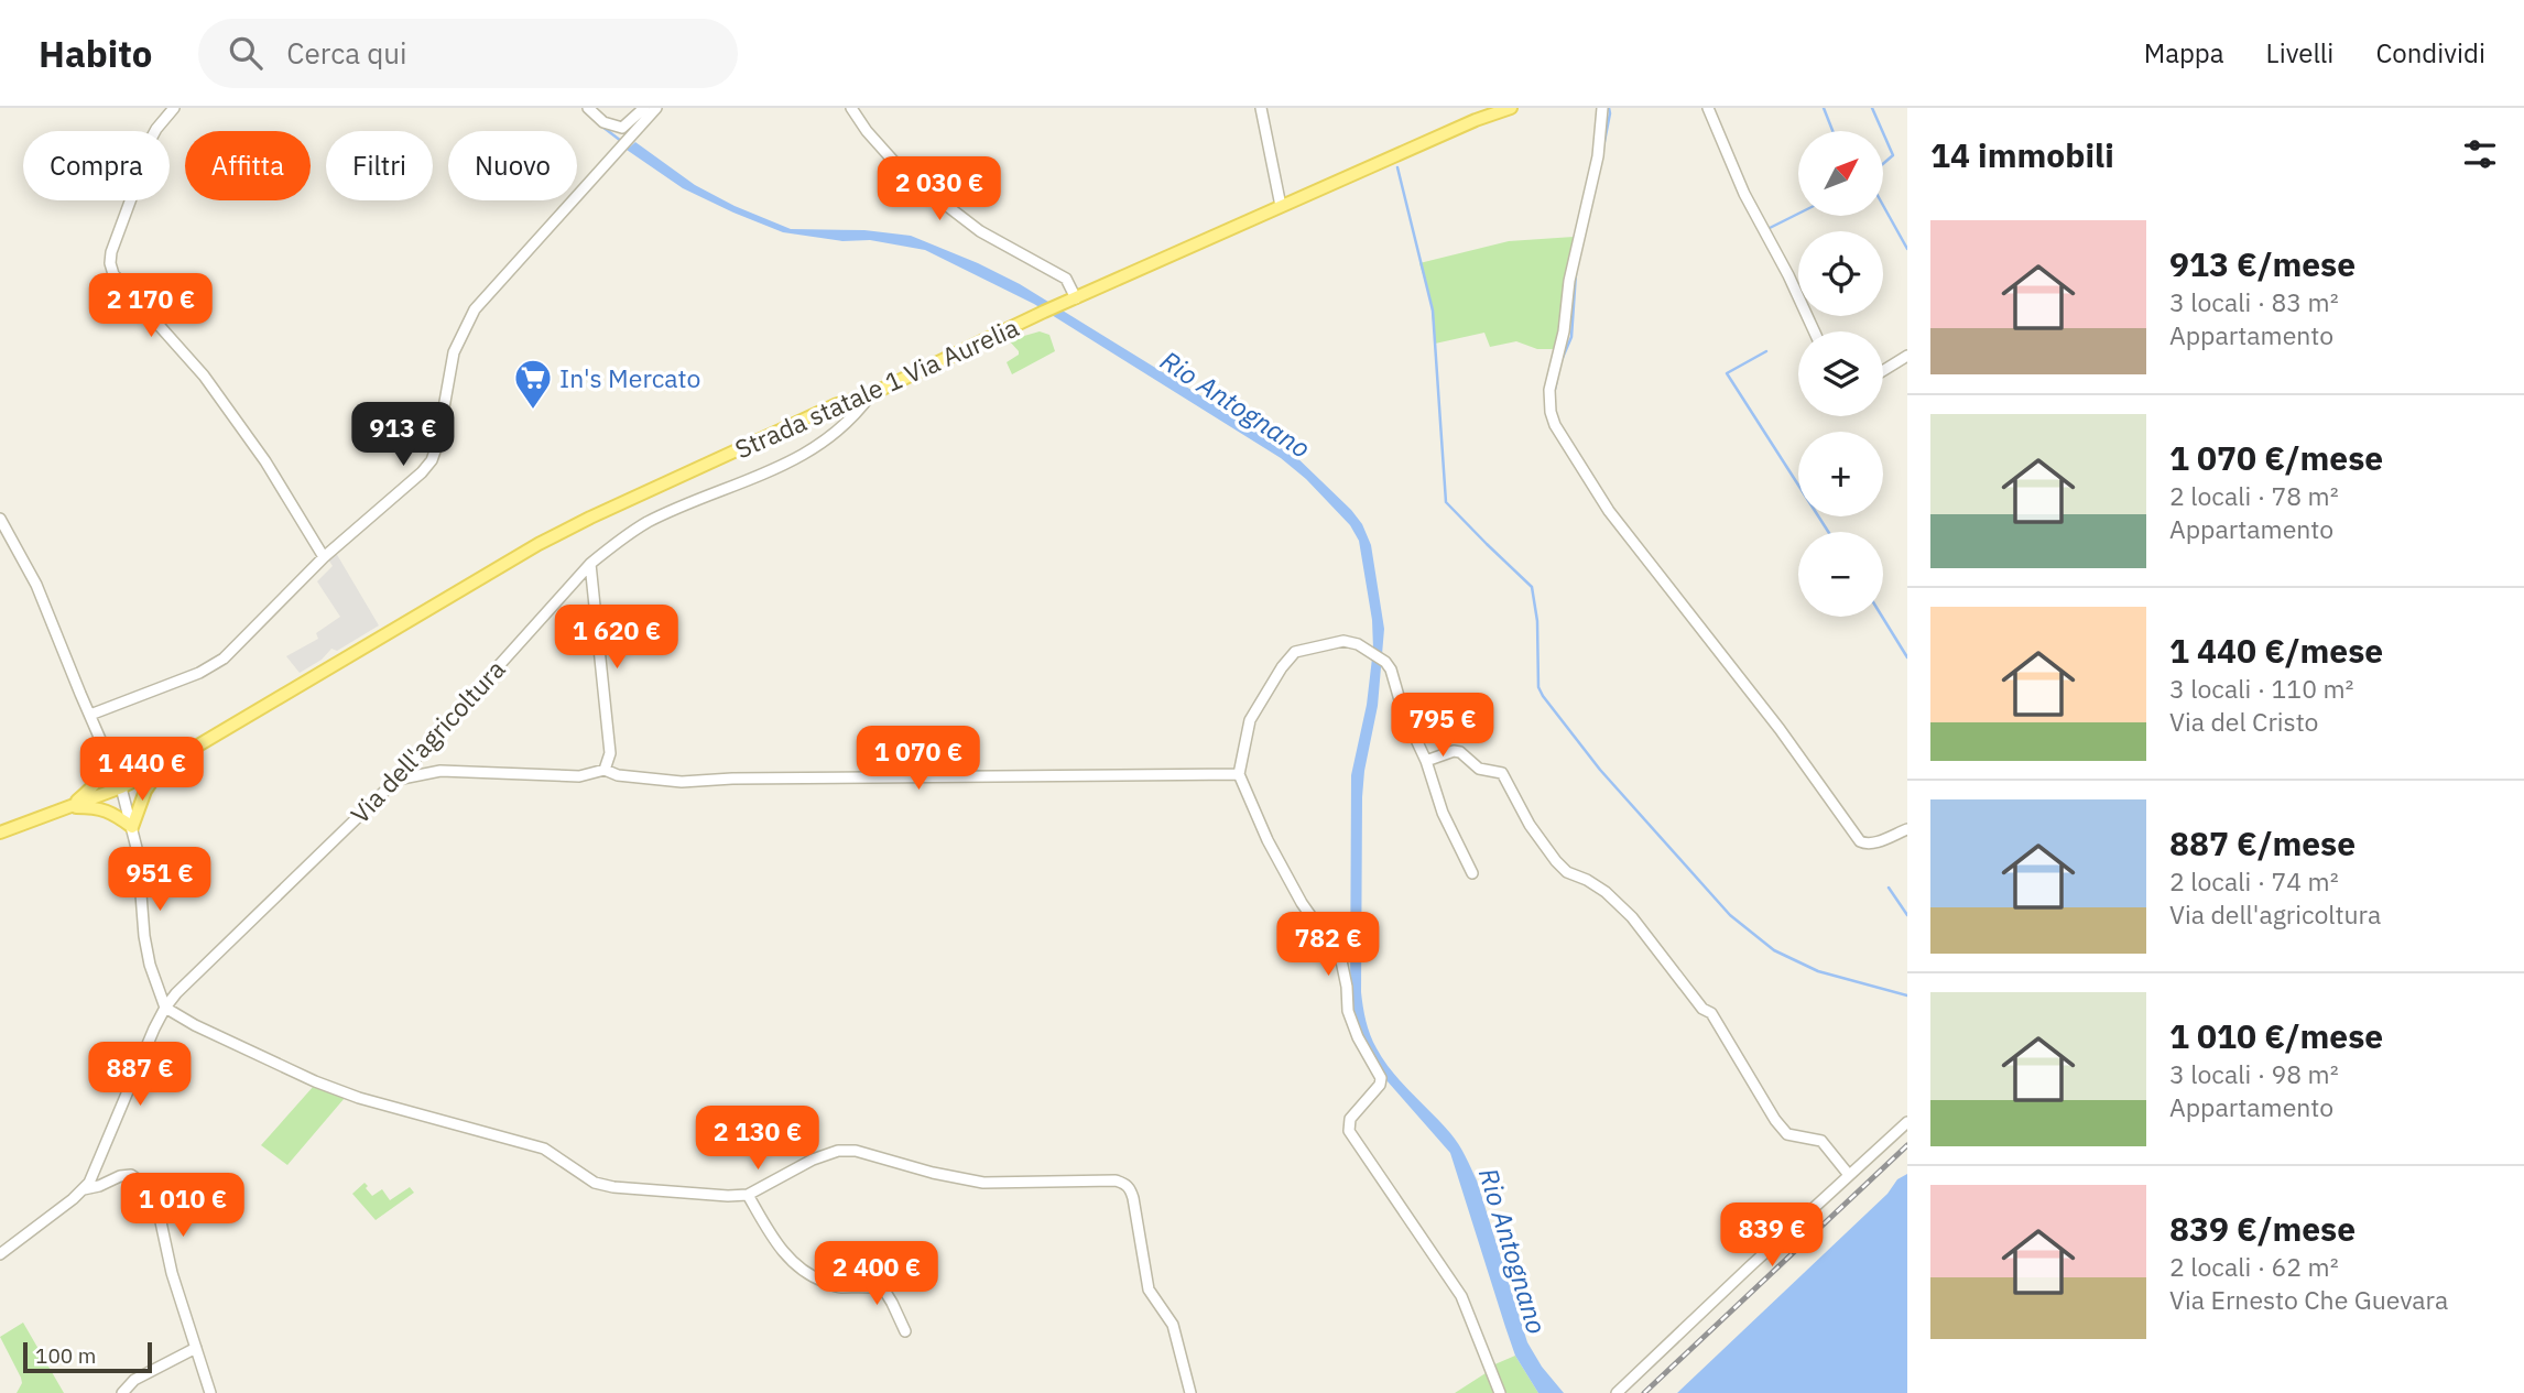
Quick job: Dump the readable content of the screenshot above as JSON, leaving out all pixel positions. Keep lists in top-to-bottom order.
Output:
{
  "streets": {
    "main road": ["Strada statale 1 Via Aurelia"],
    "street": ["Via dell'agricoltura"]
  },
  "crossings": [
    ["Strada statale 1 Via Aurelia", "Via dell'agricoltura"]
  ],
  "water": ["Rio Antognano"],
  "places": {
    "supermarket": ["In's Mercato"]
  },
  "scale_bar": "100 m",
  "north": "top right",
  "page": {
    "header": "Habito",
    "search": "Cerca qui",
    "nav": ["Mappa", "Livelli", "Condividi"],
    "heading": "14 immobili",
    "map_buttons": ["+", "−"],
    "chip": [
      "Compra",
      "Affitta",
      "Filtri",
      "Nuovo"
    ],
    "price": [
      "2 030 €",
      "2 170 €",
      "913 €",
      "1 620 €",
      "795 €",
      "1 070 €",
      "1 440 €",
      "951 €",
      "782 €",
      "887 €",
      "2 130 €",
      "1 010 €",
      "839 €",
      "2 400 €"
    ],
    "list": [
      {
        "name": "913 €/mese",
        "note": "3 locali · 83 m² · Appartamento"
      },
      {
        "name": "1 070 €/mese",
        "note": "2 locali · 78 m² · Appartamento"
      },
      {
        "name": "1 440 €/mese",
        "note": "3 locali · 110 m² · Via del Cristo"
      },
      {
        "name": "887 €/mese",
        "note": "2 locali · 74 m² · Via dell'agricoltura"
      },
      {
        "name": "1 010 €/mese",
        "note": "3 locali · 98 m² · Appartamento"
      },
      {
        "name": "839 €/mese",
        "note": "2 locali · 62 m² · Via Ernesto Che Guevara"
      }
    ],
    "scale": "100 m"
  }
}
